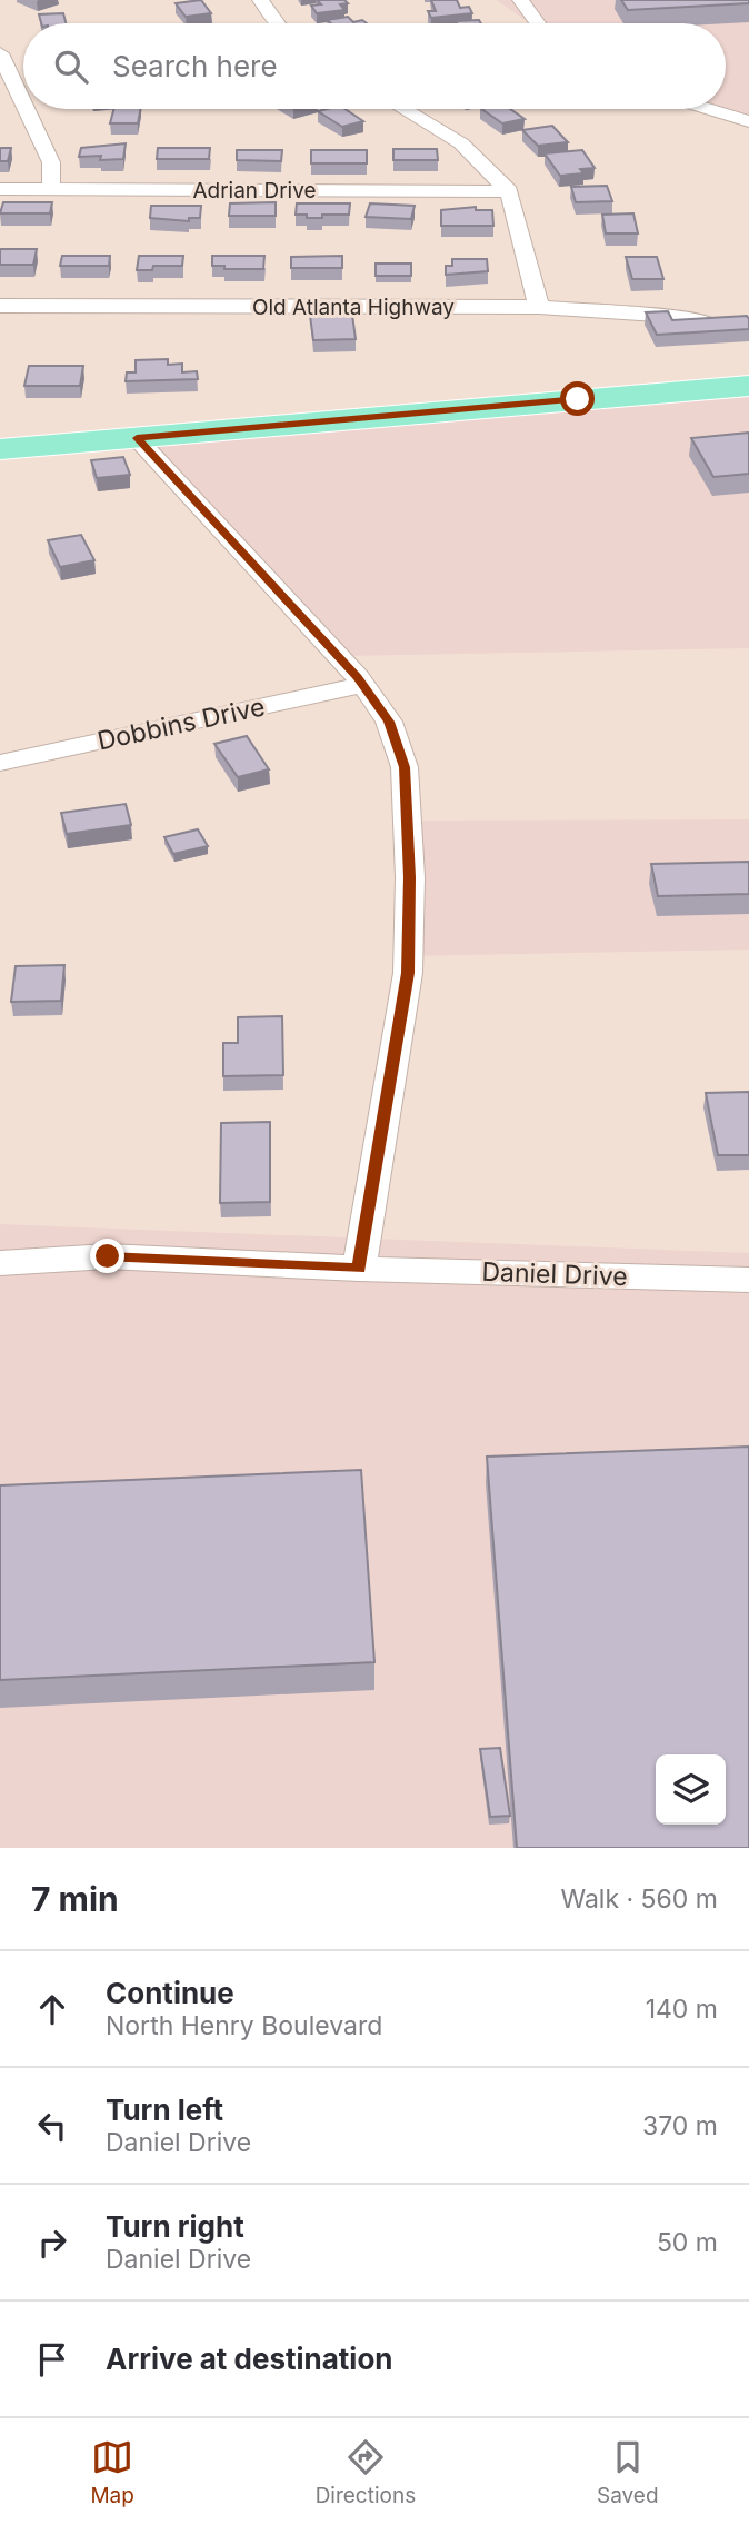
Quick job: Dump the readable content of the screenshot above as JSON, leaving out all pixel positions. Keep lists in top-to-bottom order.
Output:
{
  "streets": {
    "street": [
      "Adrian Drive",
      "Old Atlanta Highway",
      "Dobbins Drive",
      "Daniel Drive"
    ]
  },
  "page": {
    "search": "Search here",
    "heading": ["7 min", "Walk · 560 m"],
    "list": [
      ["Continue", "North Henry Boulevard", "140 m"],
      ["Turn left", "Daniel Drive", "370 m"],
      ["Turn right", "Daniel Drive", "50 m"],
      "Arrive at destination"
    ],
    "nav": ["Map", "Directions", "Saved"]
  }
}
